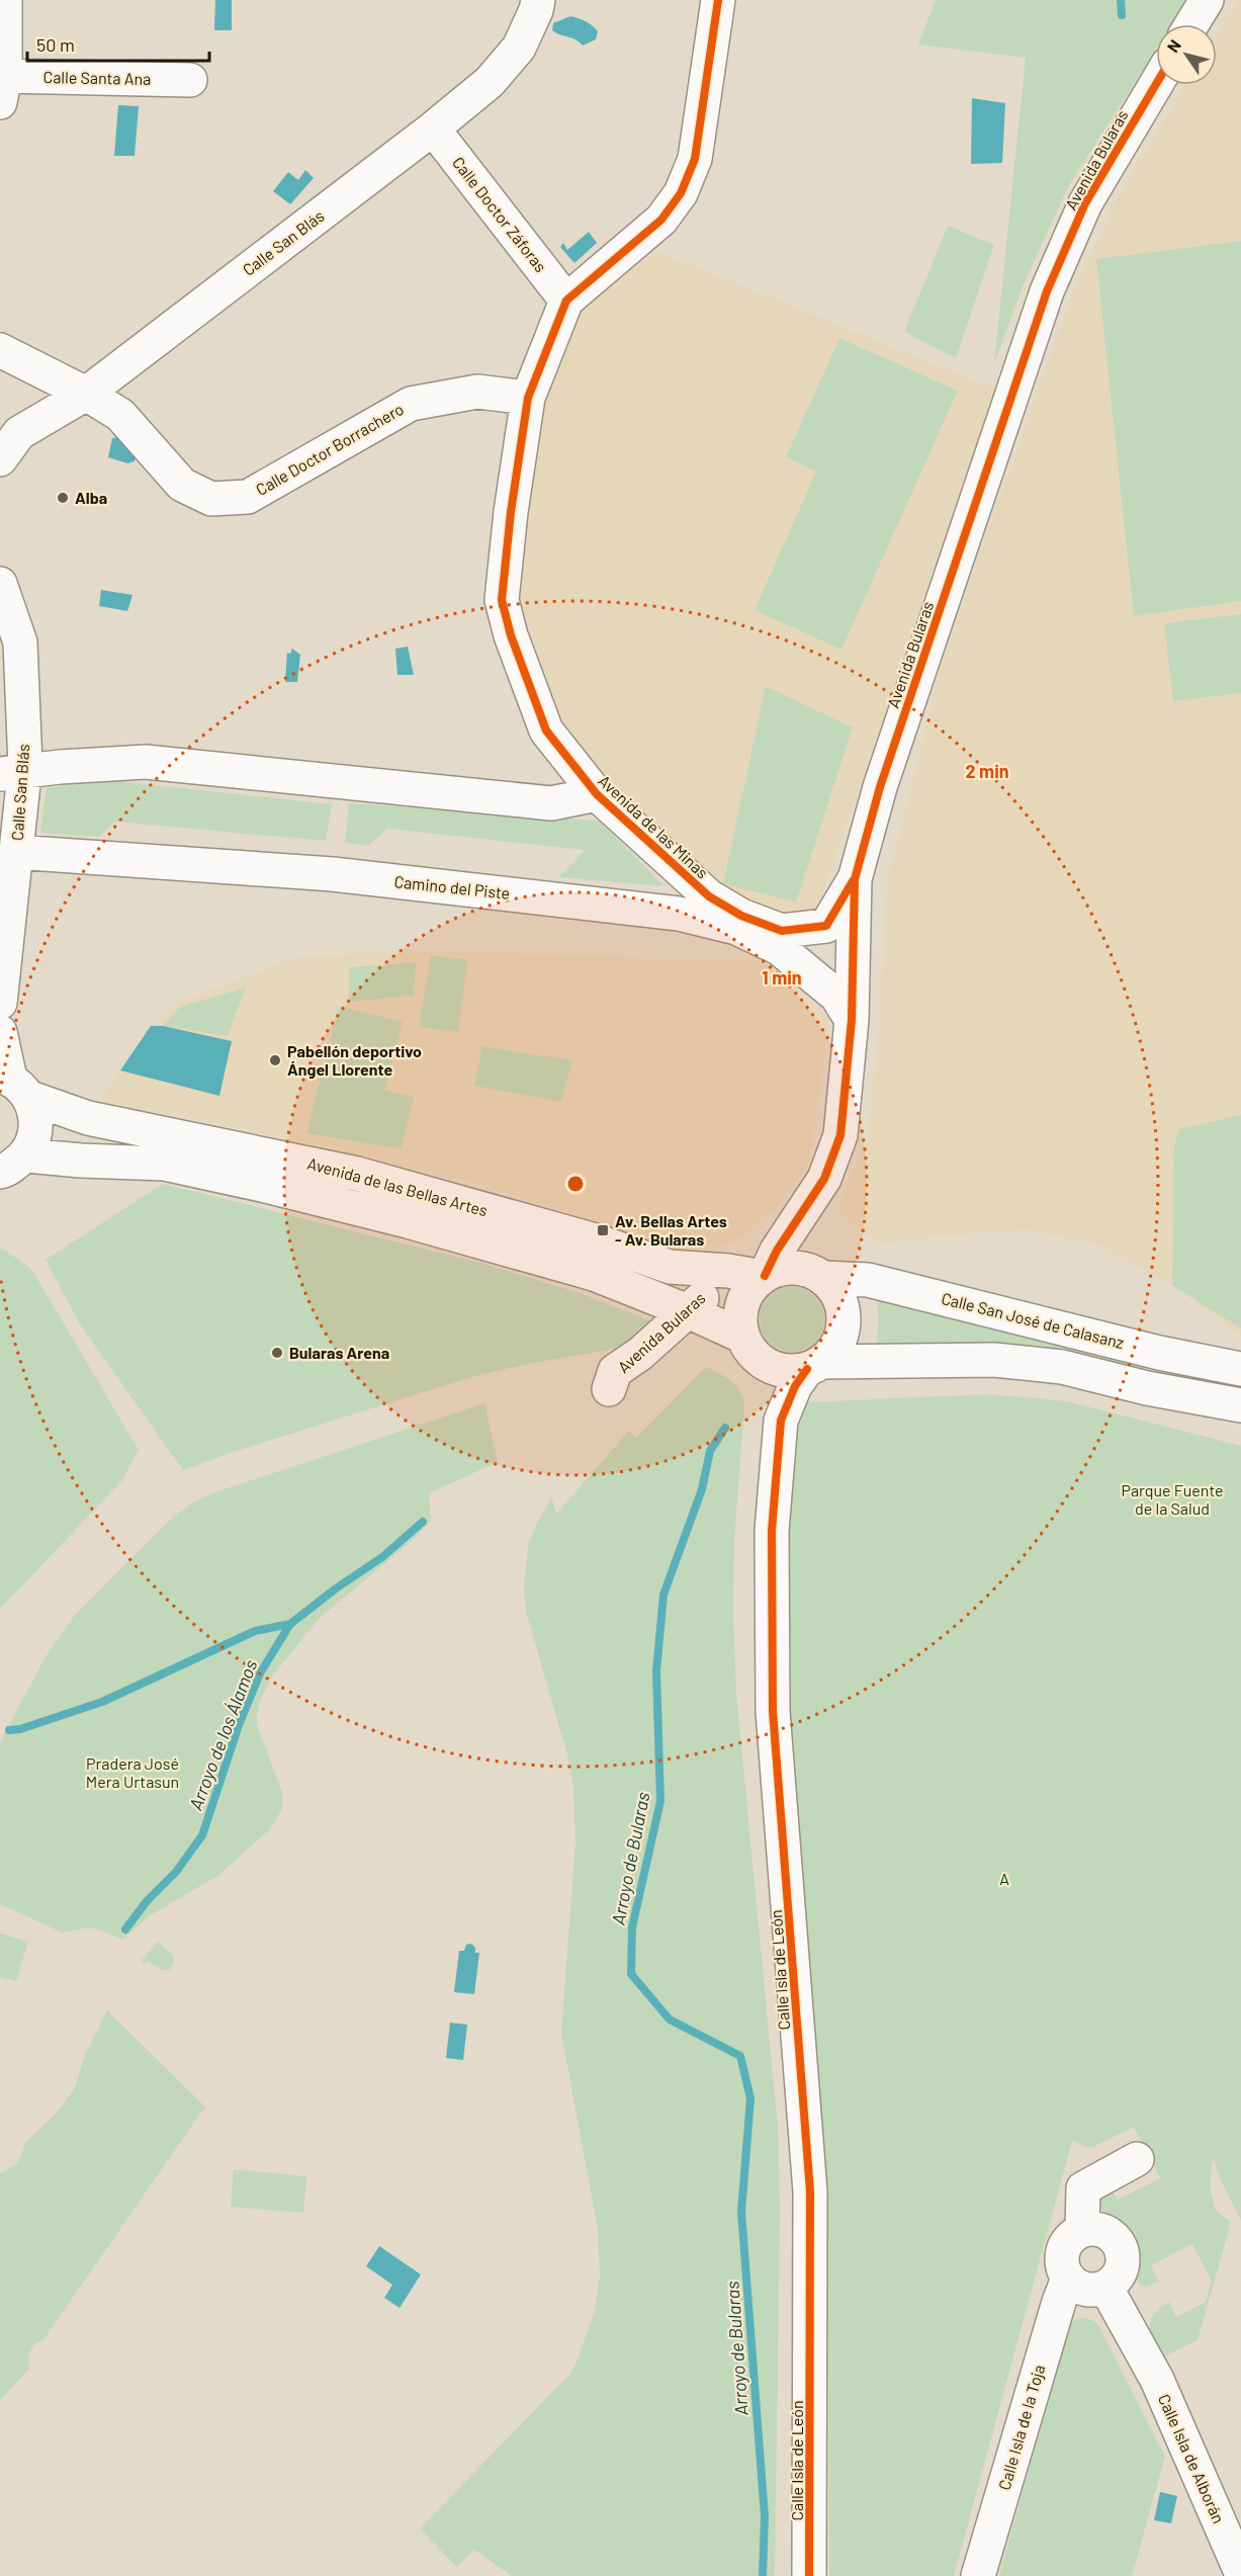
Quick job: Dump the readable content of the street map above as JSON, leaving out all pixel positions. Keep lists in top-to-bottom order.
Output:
{
  "streets": {
    "street": [
      "Calle Santa Ana",
      "Avenida Bularas",
      "Calle Doctor Záforas",
      "Calle San Blás",
      "Calle Doctor Borrachero",
      "Avenida de las Minas",
      "Camino del Piste",
      "Avenida de las Bellas Artes",
      "Calle San José de Calasanz",
      "Calle Isla de León",
      "Calle Isla de la Toja",
      "Calle Isla de Alborán"
    ]
  },
  "crossings": [
    ["Avenida Bularas", "Camino del Piste"],
    ["Avenida Bularas", "Avenida de las Bellas Artes"],
    ["Avenida Bularas", "Calle San José de Calasanz"],
    ["Avenida Bularas", "Calle Isla de León"],
    ["Calle Doctor Záforas", "Calle San Blás"],
    ["Calle Doctor Záforas", "Avenida de las Minas"],
    ["Calle San Blás", "Calle Doctor Borrachero"],
    ["Calle San Blás", "Camino del Piste"],
    ["Calle Doctor Borrachero", "Avenida de las Minas"],
    ["Avenida de las Bellas Artes", "Calle San José de Calasanz"],
    ["Avenida de las Bellas Artes", "Calle Isla de León"],
    ["Calle San José de Calasanz", "Calle Isla de León"],
    ["Calle Isla de la Toja", "Calle Isla de Alborán"]
  ],
  "water": ["Arroyo de los Álamos", "Arroyo de Bularas"],
  "parks": ["Parque Fuente de la Salud", "Pradera José Mera Urtasun", "A"],
  "places": {
    "other": ["Alba", "Pabellón deportivo Ángel Llorente", "Bularas Arena"],
    "transit": ["Av. Bellas Artes - Av. Bularas"]
  },
  "scale_bar": "50 m",
  "north": "top left",
  "rings": ["2 min", "1 min"]
}
